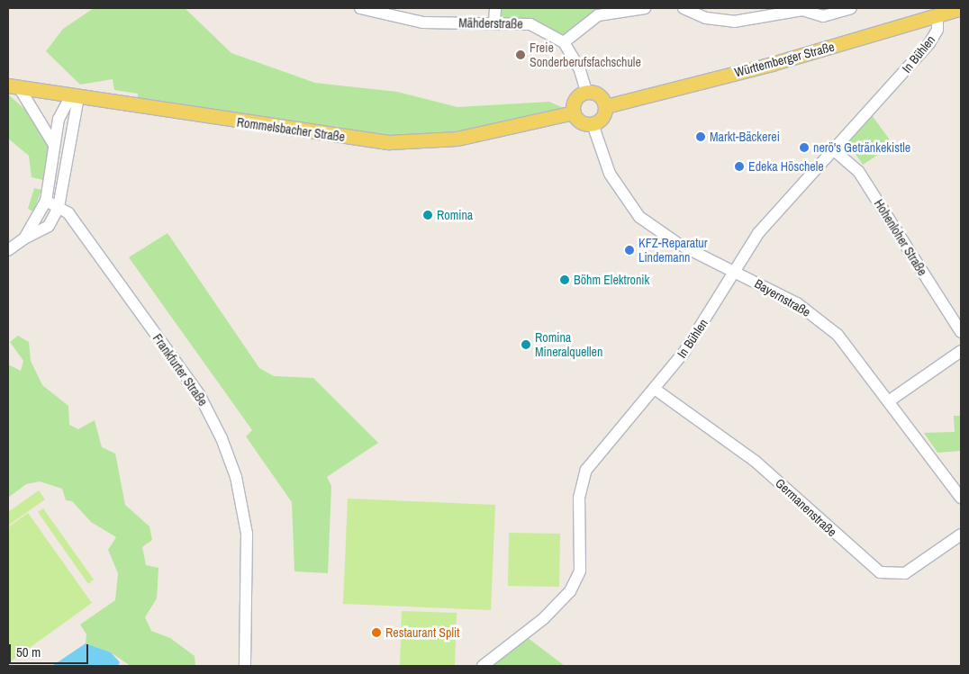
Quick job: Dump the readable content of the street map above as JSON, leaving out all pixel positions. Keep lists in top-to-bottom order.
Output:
{
  "streets": {
    "main road": ["Württemberger Straße", "Rommelsbacher Straße"],
    "street": [
      "Mähderstraße",
      "In Bühlen",
      "Hohenloher Straße",
      "Bayernstraße",
      "Frankfurter Straße",
      "Germanenstraße"
    ]
  },
  "crossings": [
    ["In Bühlen", "Württemberger Straße"],
    ["In Bühlen", "Hohenloher Straße"],
    ["In Bühlen", "Bayernstraße"],
    ["In Bühlen", "Germanenstraße"],
    ["Württemberger Straße", "Rommelsbacher Straße"],
    ["Württemberger Straße", "Bayernstraße"],
    ["Rommelsbacher Straße", "Bayernstraße"]
  ],
  "places": [
    "Freie Sonderberufsfachschule",
    "Markt-Bäckerei",
    "nerö's Getränkekistle",
    "Edeka Höschele",
    "Romina",
    "KFZ-Reparatur Lindemann",
    "Böhm Elektronik",
    "Romina Mineralquellen",
    "Restaurant Split"
  ],
  "scale_bar": "50 m"
}
